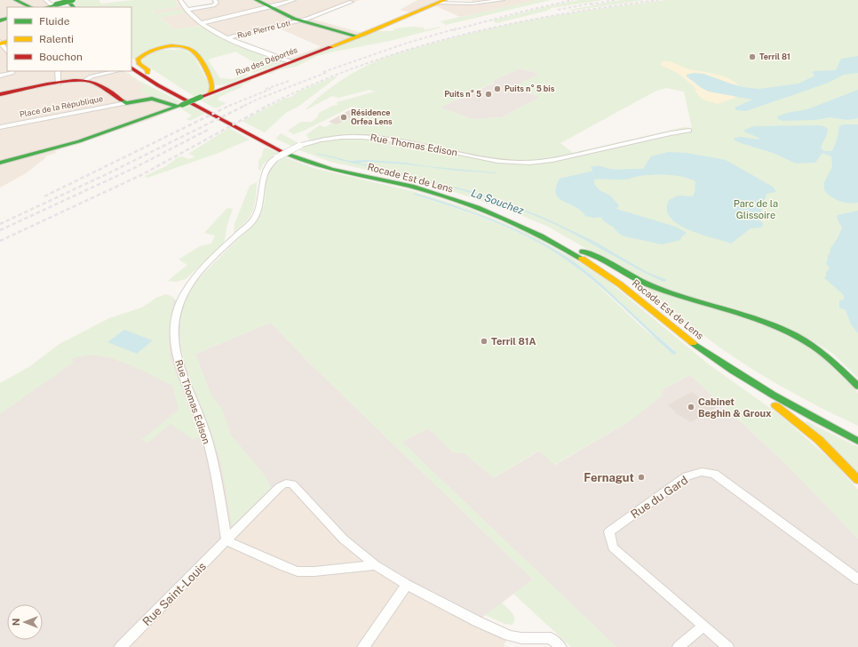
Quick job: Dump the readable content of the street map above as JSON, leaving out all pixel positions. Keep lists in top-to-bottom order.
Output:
{
  "streets": {
    "main road": ["Rue des Déportés", "Place de la République", "Rocade Est de Lens"],
    "street": [
      "Rue Pierre Loti",
      "Rue Thomas Edison",
      "Rue du Gard",
      "Rue Saint-Louis"
    ]
  },
  "crossings": [
    ["Rue Thomas Edison", "Rue Saint-Louis"]
  ],
  "water": ["La Souchez"],
  "parks": ["Parc de la Glissoire"],
  "places": [
    "Terril 81",
    "Puits n° 5 bis",
    "Puits n° 5",
    "Résidence Orfea Lens",
    "Terril 81A",
    "Cabinet Beghin & Groux",
    "Fernagut"
  ],
  "legend": ["Fluide", "Ralenti", "Bouchon"],
  "north": "left"
}
